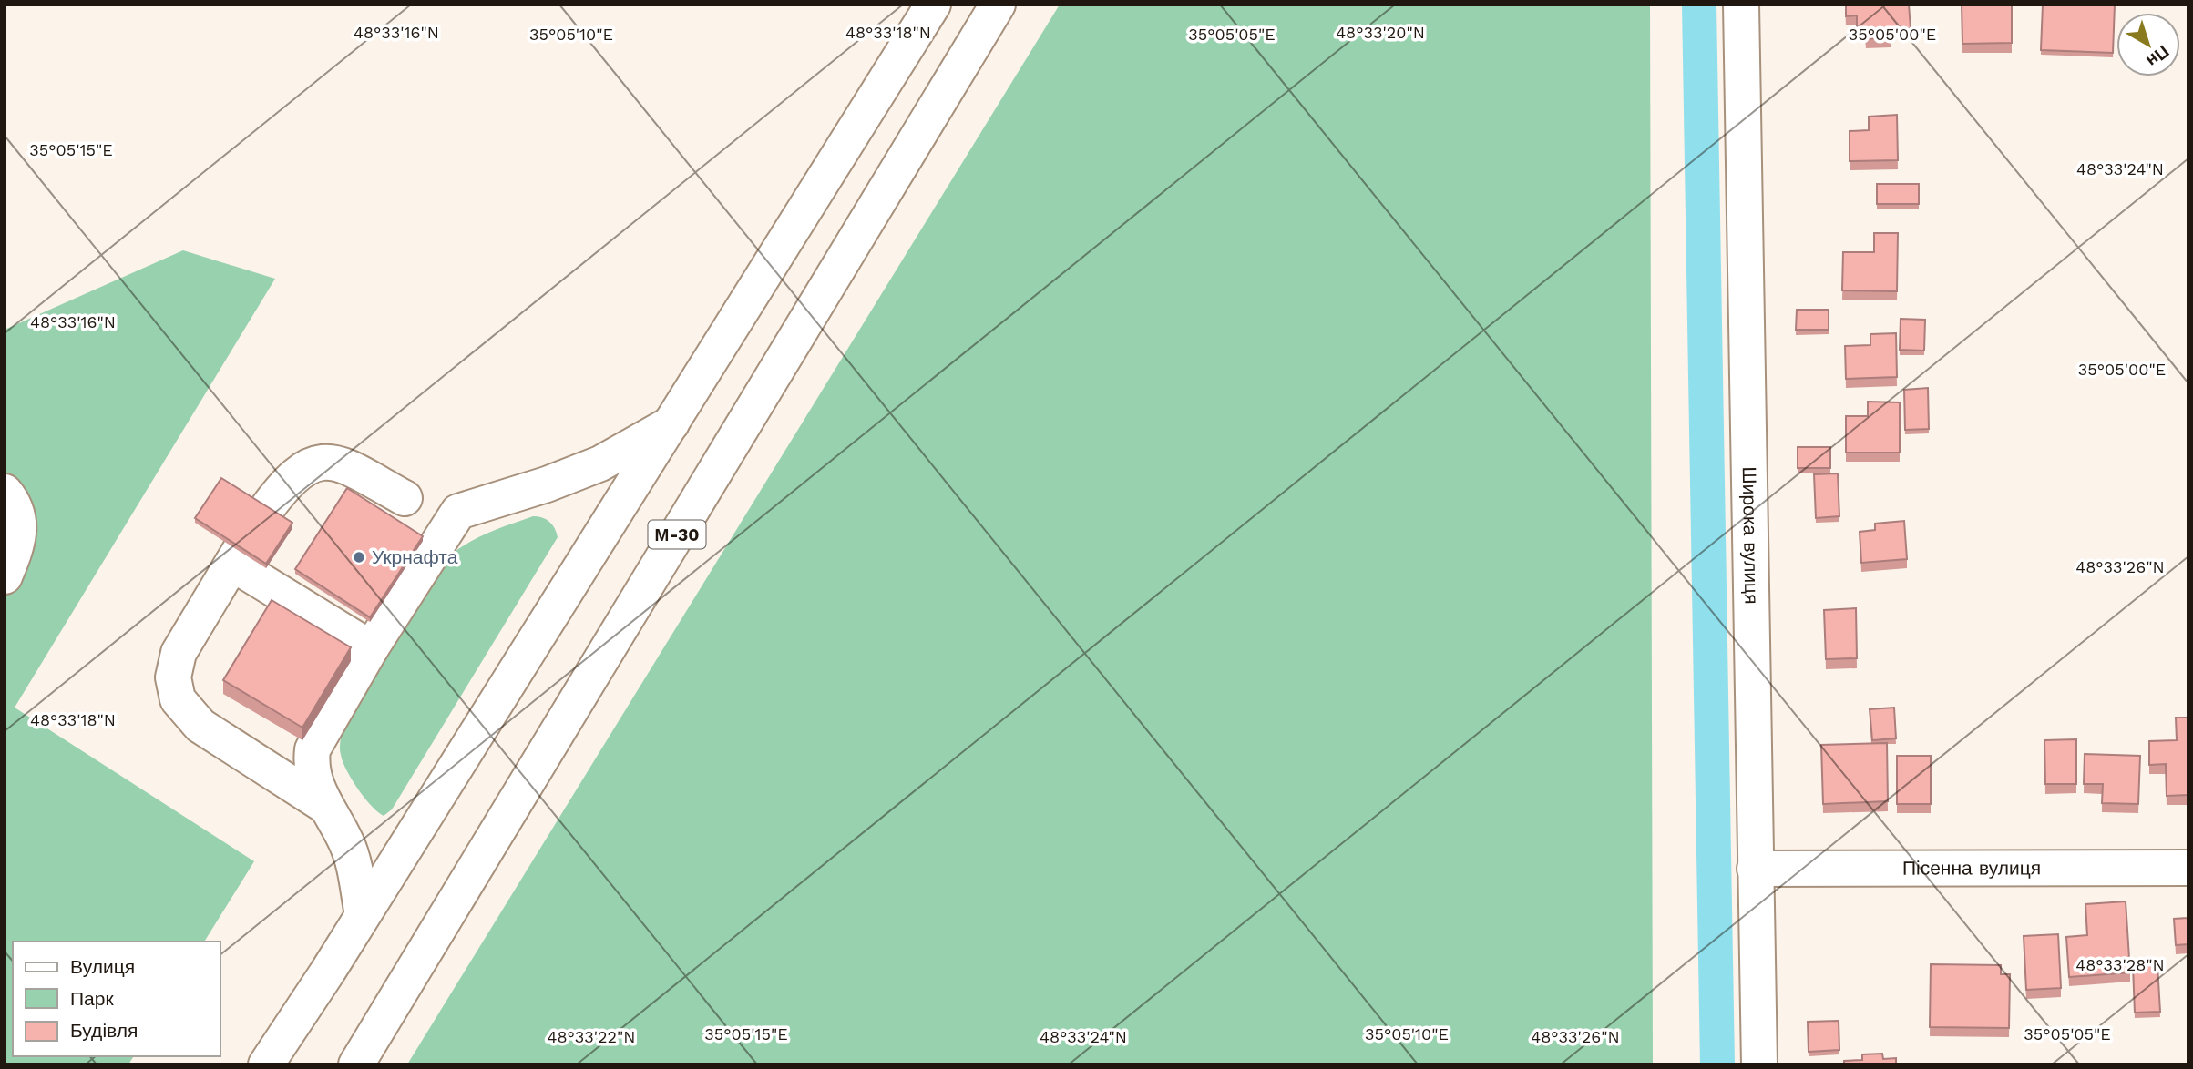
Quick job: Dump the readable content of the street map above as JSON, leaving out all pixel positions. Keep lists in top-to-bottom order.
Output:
{
  "streets": {
    "main road": ["М-30", "Широка вулиця", "Пісенна вулиця"]
  },
  "crossings": [
    ["Широка вулиця", "Пісенна вулиця"]
  ],
  "places": ["Укрнафта"],
  "legend": ["Вулиця", "Парк", "Будівля"],
  "north": "bottom right",
  "coordinates": [
    "48°33'16\"N",
    "48°33'18\"N",
    "48°33'20\"N",
    "35°05'05\"E",
    "35°05'10\"E",
    "35°05'00\"E",
    "35°05'15\"E",
    "48°33'24\"N",
    "48°33'26\"N",
    "48°33'28\"N",
    "48°33'22\"N"
  ]
}
